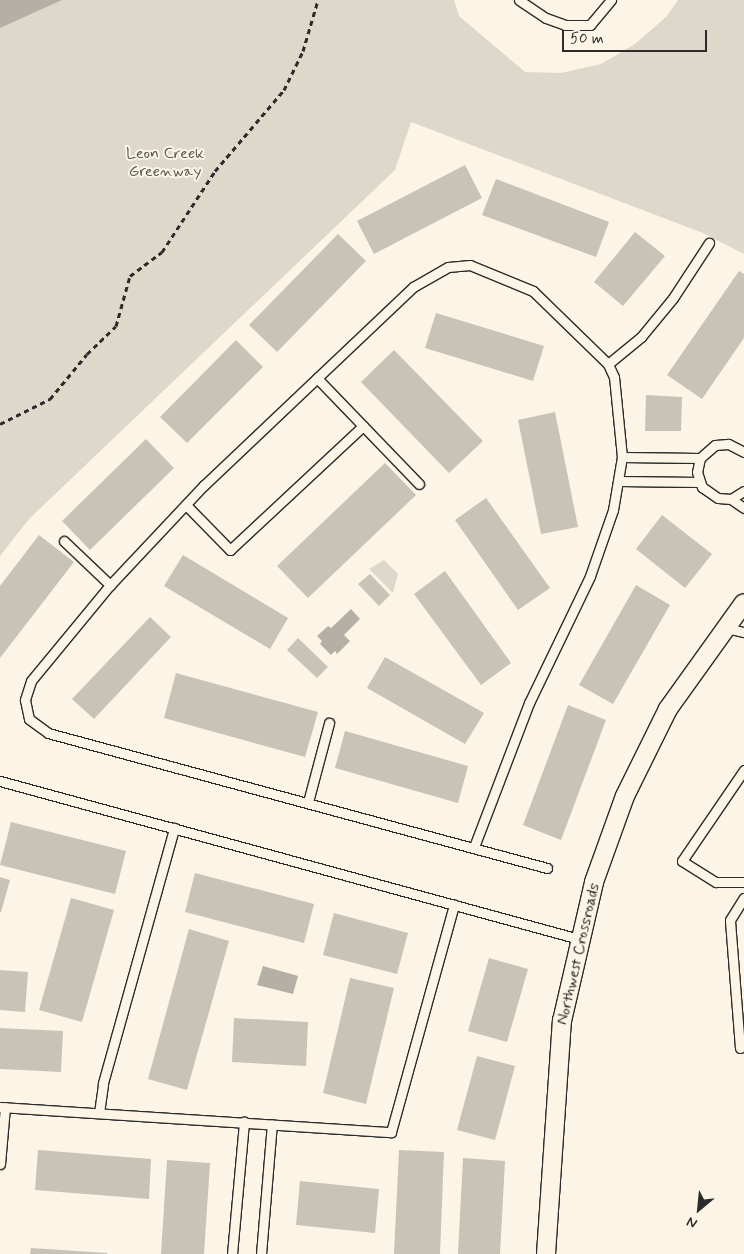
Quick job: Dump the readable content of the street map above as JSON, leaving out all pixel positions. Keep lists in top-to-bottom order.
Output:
{
  "streets": {
    "street": ["Northwest Crossroads"]
  },
  "parks": ["Leon Creek Greenway"],
  "scale_bar": "50 m",
  "north": "bottom left"
}
